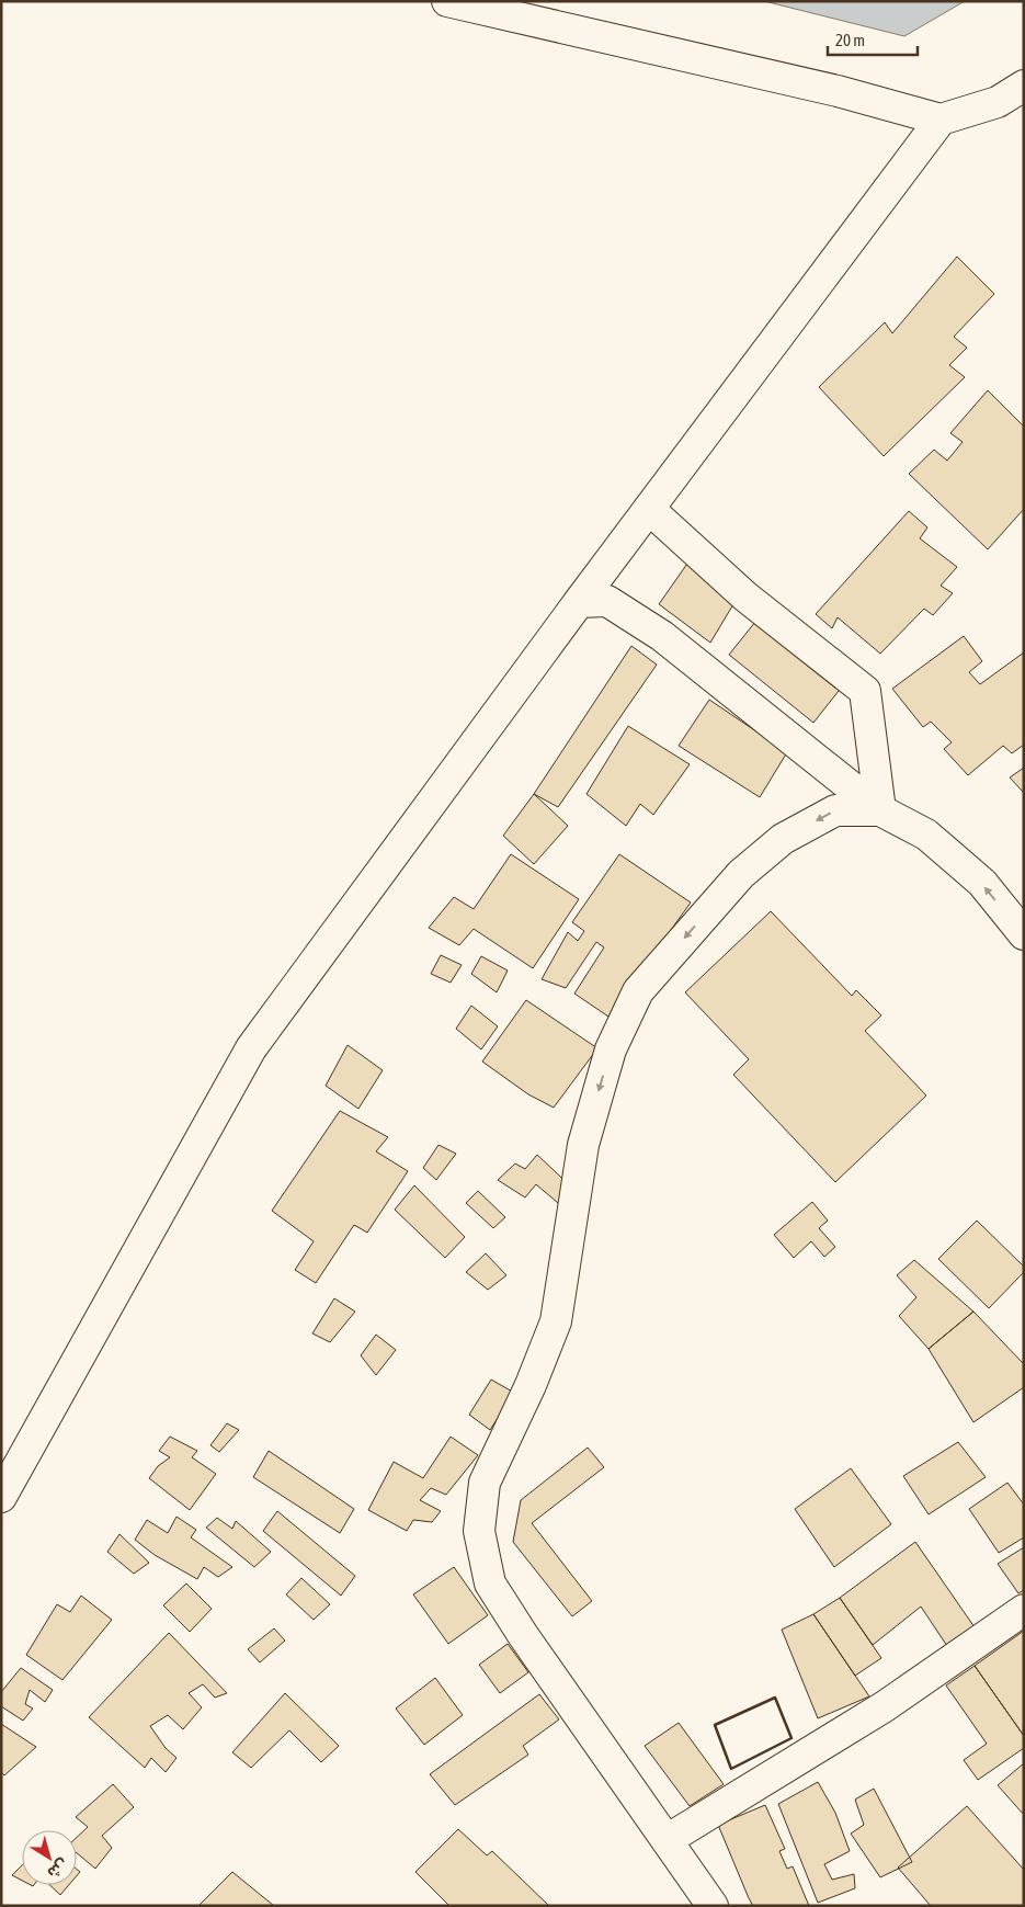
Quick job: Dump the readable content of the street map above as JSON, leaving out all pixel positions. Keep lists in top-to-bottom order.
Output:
{
  "scale_bar": "20 m",
  "north": "bottom right"
}
